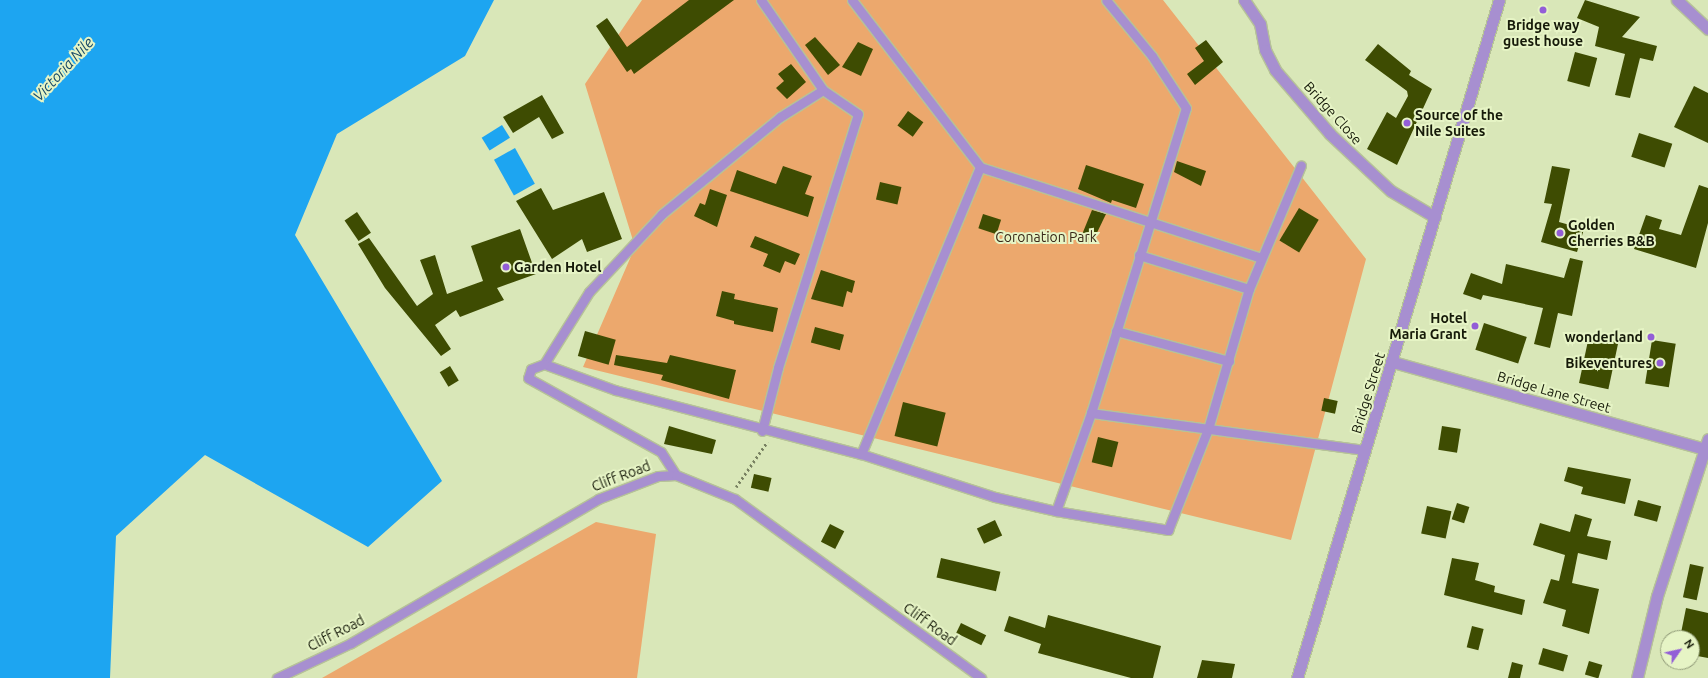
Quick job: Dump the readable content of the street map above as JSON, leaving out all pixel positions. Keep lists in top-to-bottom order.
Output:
{
  "streets": {
    "street": ["Bridge Close", "Bridge Lane Street", "Bridge Street"],
    "lane": ["Cliff Road"]
  },
  "crossings": [
    ["Bridge Close", "Bridge Street"],
    ["Bridge Lane Street", "Bridge Street"]
  ],
  "water": ["Victoria Nile"],
  "parks": ["Coronation Park"],
  "places": [
    "Bridge way guest house",
    "Source of the Nile Suites",
    "Golden Cherries B&B",
    "Garden Hotel",
    "Hotel Maria Grant",
    "wonderland",
    "Bikeventures"
  ],
  "north": "top right"
}
